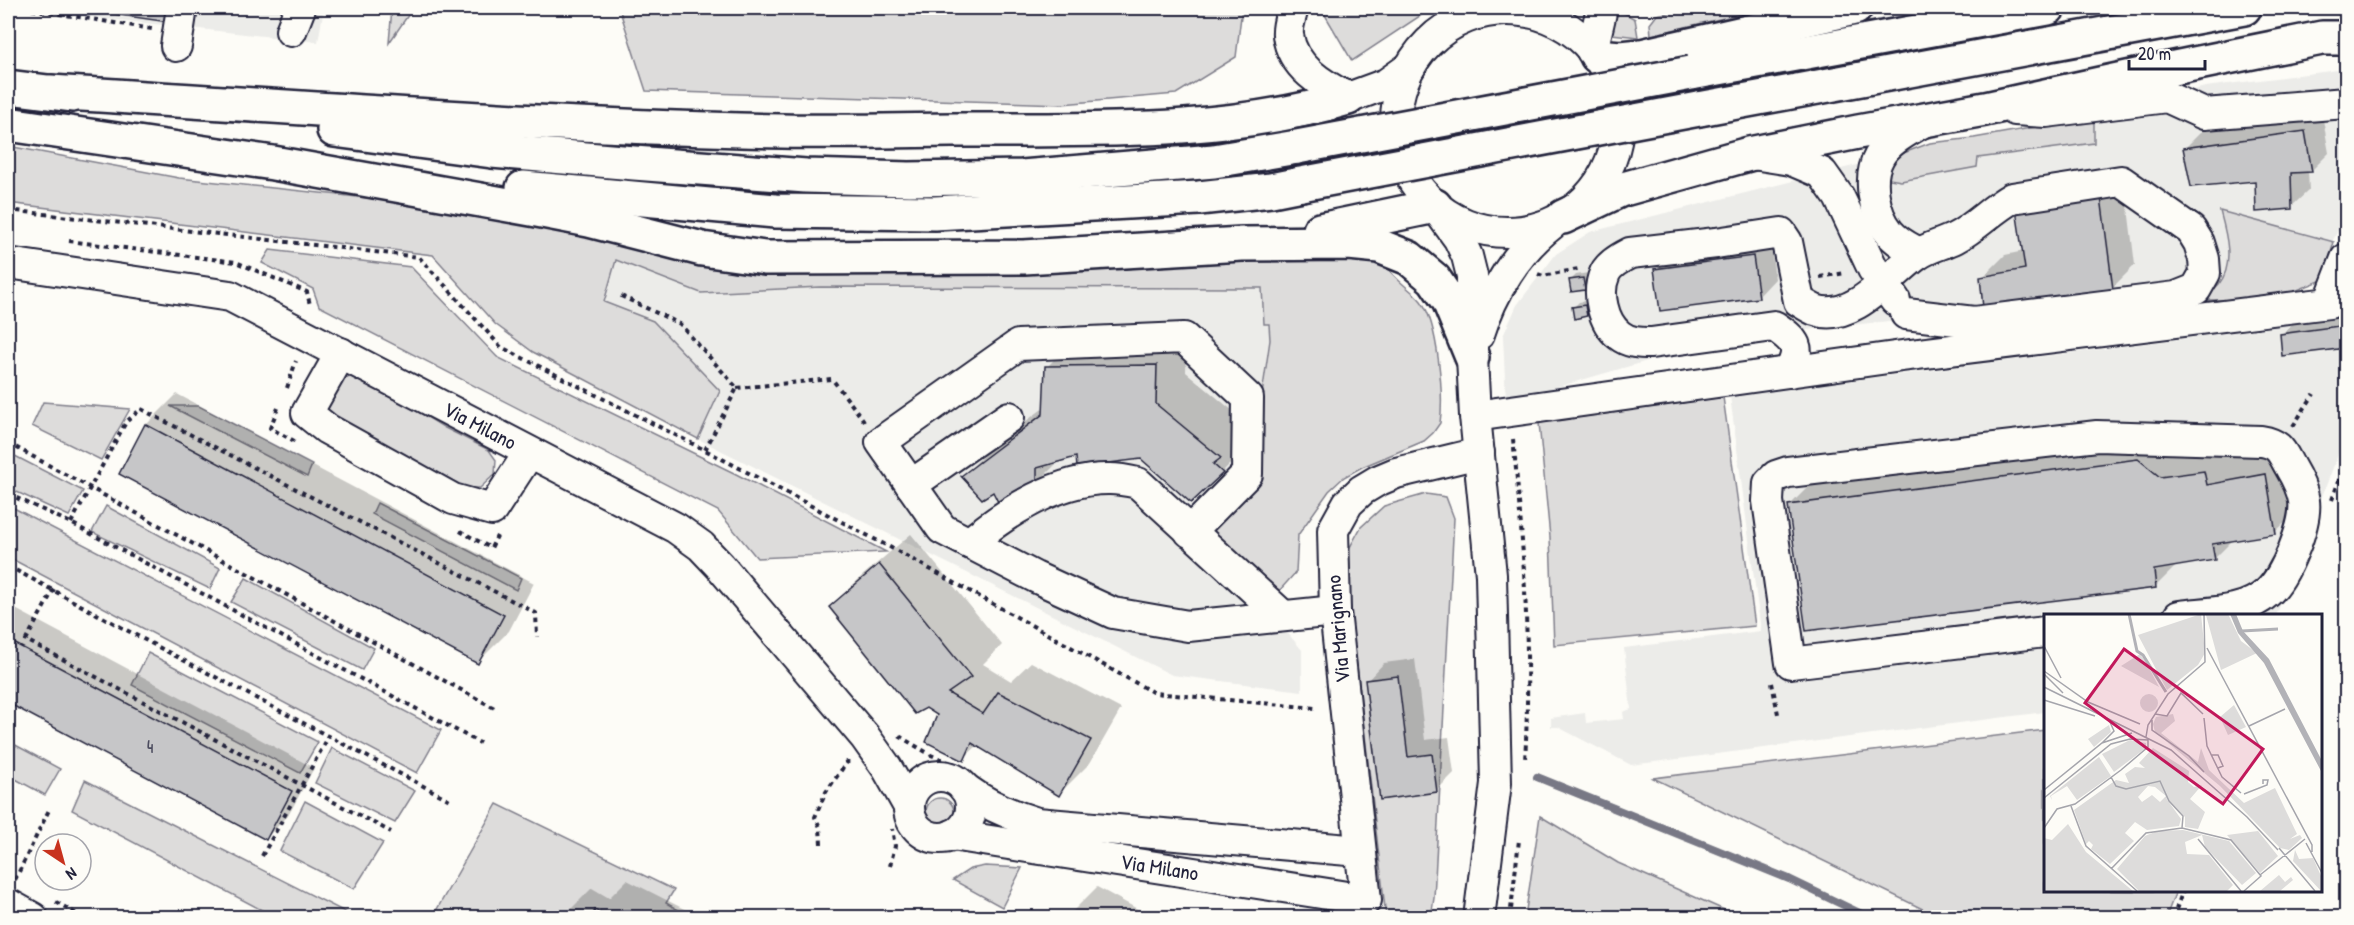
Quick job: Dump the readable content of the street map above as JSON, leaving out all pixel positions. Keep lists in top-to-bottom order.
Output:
{
  "streets": {
    "street": ["Via Milano", "Via Marignano"]
  },
  "crossings": [
    ["Via Milano", "Via Marignano"]
  ],
  "house_numbers": ["4"],
  "scale_bar": "20 m",
  "north": "bottom right"
}
